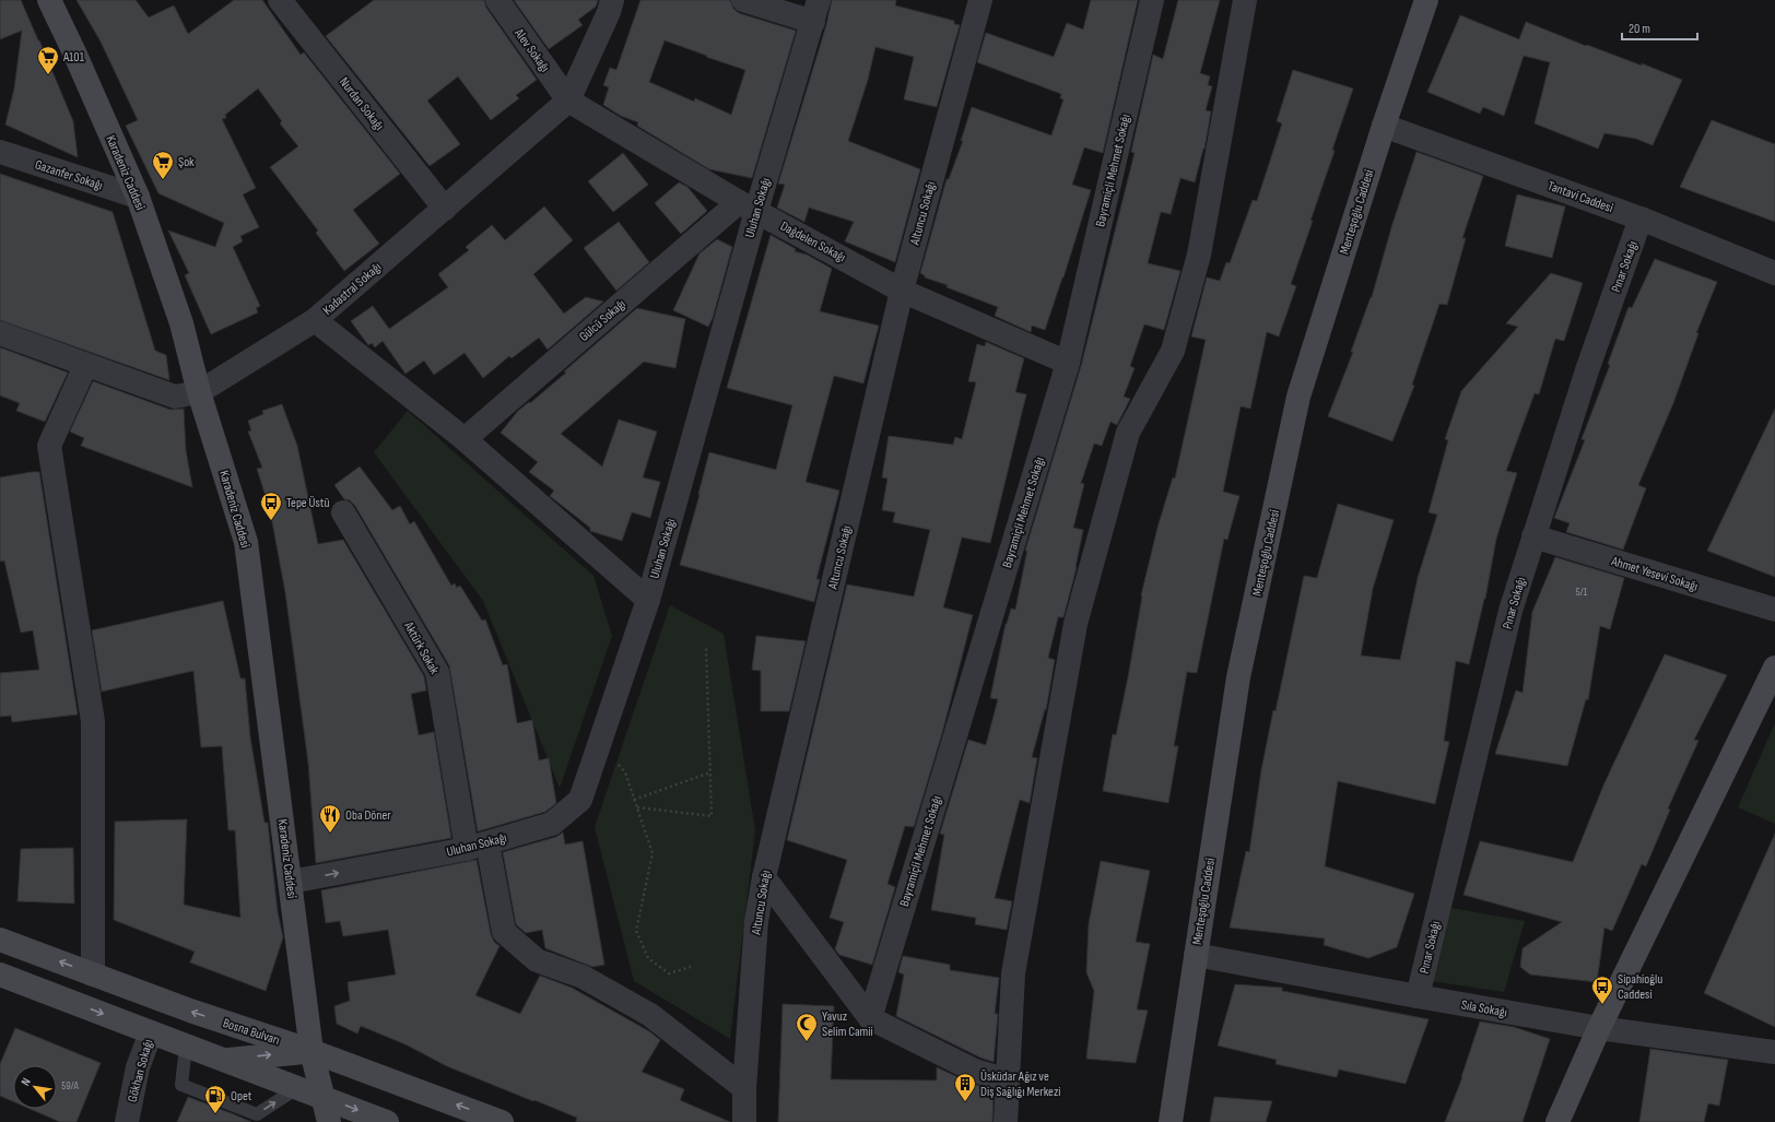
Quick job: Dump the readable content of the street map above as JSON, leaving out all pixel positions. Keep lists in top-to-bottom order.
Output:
{
  "streets": {
    "main road": ["Karadeniz Caddesi", "Menteşoğlu Caddesi", "Bosna Bulvarı"],
    "street": [
      "Alev Sokağı",
      "Nurdan Sokağı",
      "Bayramiçli Mehmet Sokağı",
      "Gazanfer Sokağı",
      "Tantavi Caddesi",
      "Uluhan Sokağı",
      "Altuncu Sokağı",
      "Dağdelen Sokağı",
      "Pınar Sokağı",
      "Kadastral Sokağı",
      "Gülcü Sokağı",
      "Ahmet Yesevi Sokağı",
      "Aktürk Sokak",
      "Sıla Sokağı",
      "Gökhan Sokağı"
    ]
  },
  "crossings": [
    ["Alev Sokağı", "Dağdelen Sokağı"],
    ["Alev Sokağı", "Kadastral Sokağı"],
    ["Nurdan Sokağı", "Kadastral Sokağı"],
    ["Bayramiçli Mehmet Sokağı", "Dağdelen Sokağı"],
    ["Karadeniz Caddesi", "Gazanfer Sokağı"],
    ["Karadeniz Caddesi", "Uluhan Sokağı"],
    ["Karadeniz Caddesi", "Kadastral Sokağı"],
    ["Karadeniz Caddesi", "Bosna Bulvarı"],
    ["Tantavi Caddesi", "Menteşoğlu Caddesi"],
    ["Tantavi Caddesi", "Pınar Sokağı"],
    ["Uluhan Sokağı", "Dağdelen Sokağı"],
    ["Uluhan Sokağı", "Gülcü Sokağı"],
    ["Uluhan Sokağı", "Aktürk Sokak"],
    ["Menteşoğlu Caddesi", "Sıla Sokağı"],
    ["Altuncu Sokağı", "Dağdelen Sokağı"],
    ["Altuncu Sokağı", "Aktürk Sokak"],
    ["Dağdelen Sokağı", "Kadastral Sokağı"],
    ["Dağdelen Sokağı", "Gülcü Sokağı"],
    ["Pınar Sokağı", "Ahmet Yesevi Sokağı"],
    ["Pınar Sokağı", "Sıla Sokağı"]
  ],
  "places": {
    "supermarket": ["A101", "Şok"],
    "bus stop": ["Tepe Üstü", "Sipahioğlu Caddesi"],
    "restaurant": ["Oba Döner"],
    "mosque": ["Yavuz Selim Camii"],
    "building": ["Üsküdar Ağız ve Diş Sağlığı Merkezi"],
    "fuel station": ["Opet"]
  },
  "house_numbers": ["5/1", "59/A"],
  "scale_bar": "20 m",
  "north": "top left"
}
